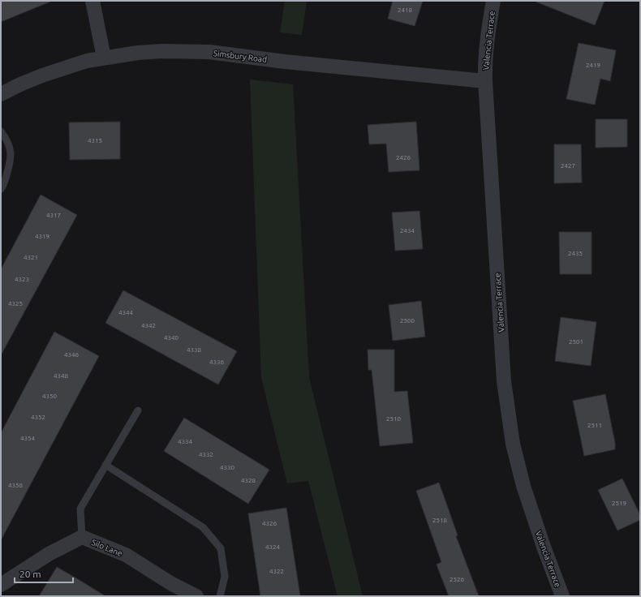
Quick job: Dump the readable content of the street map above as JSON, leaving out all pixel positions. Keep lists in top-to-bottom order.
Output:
{
  "streets": {
    "street": ["Valencia Terrace", "Simsbury Road", "Silo Lane"]
  },
  "crossings": [
    ["Valencia Terrace", "Simsbury Road"]
  ],
  "house_numbers": [
    "2418",
    "2419",
    "4315",
    "2426",
    "2427",
    "4317",
    "2434",
    "4319",
    "2435",
    "4321",
    "4323",
    "4325",
    "4344",
    "2500",
    "4342",
    "4340",
    "2501",
    "4338",
    "4346",
    "4336",
    "4348",
    "4350",
    "4352",
    "2510",
    "2511",
    "4354",
    "4334",
    "4332",
    "4330",
    "4328",
    "4358",
    "2519",
    "2518",
    "4326",
    "4324",
    "4322",
    "2526"
  ],
  "scale_bar": "20 m"
}
